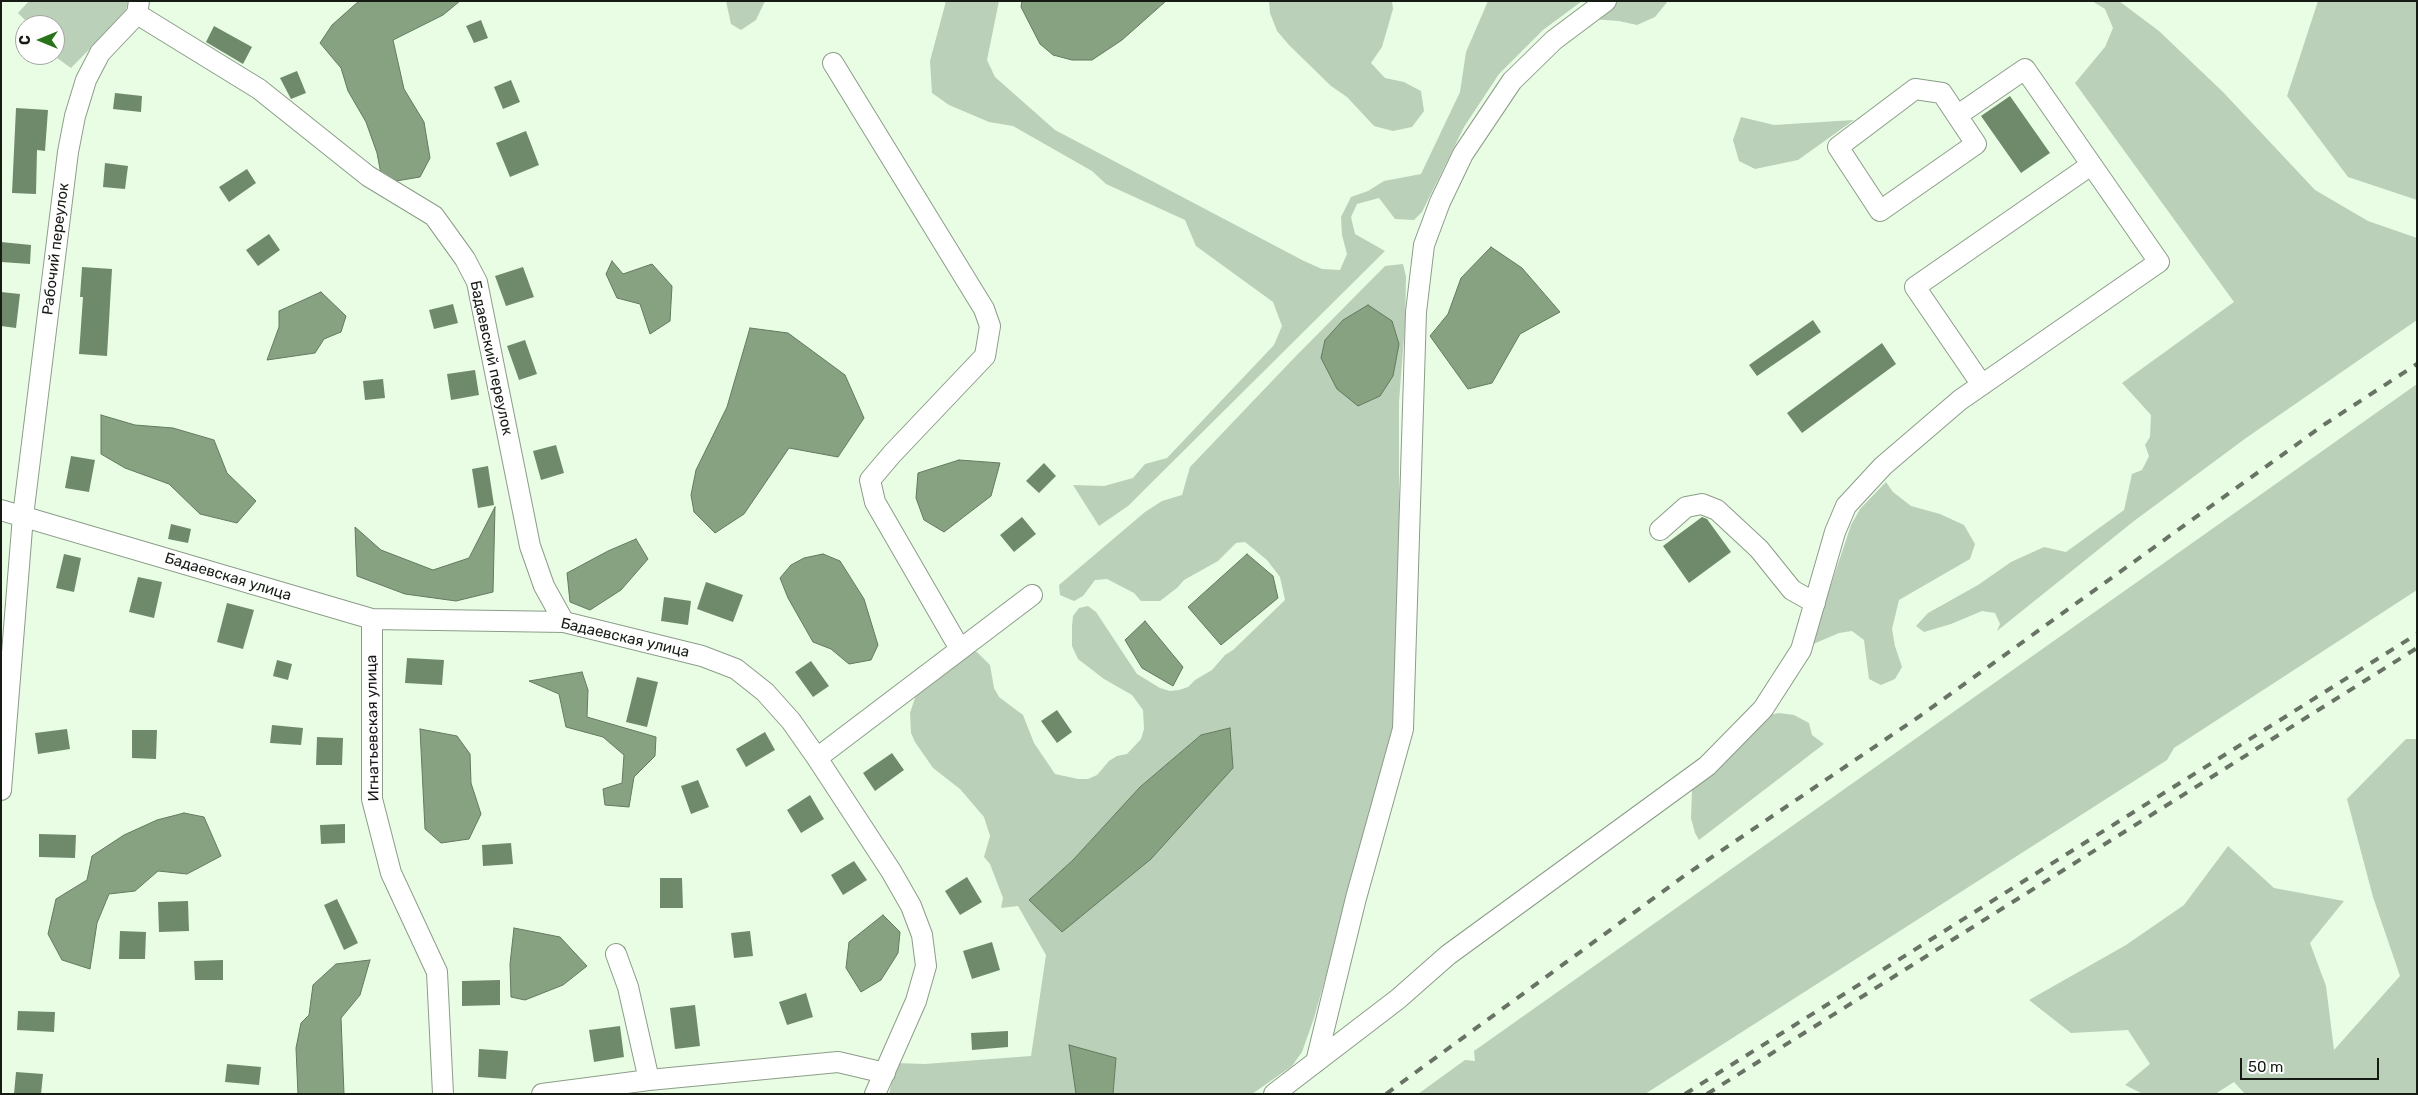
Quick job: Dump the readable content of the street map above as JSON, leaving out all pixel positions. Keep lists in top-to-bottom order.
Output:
{
  "streets": {
    "street": [
      "Рабочий переулок",
      "Бадаевский переулок",
      "Бадаевская улица",
      "Игнатьевская улица"
    ]
  },
  "crossings": [
    ["Рабочий переулок", "Бадаевский переулок"],
    ["Рабочий переулок", "Бадаевская улица"],
    ["Бадаевский переулок", "Бадаевская улица"],
    ["Бадаевская улица", "Игнатьевская улица"]
  ],
  "scale_bar": "50 m",
  "north": "left"
}
